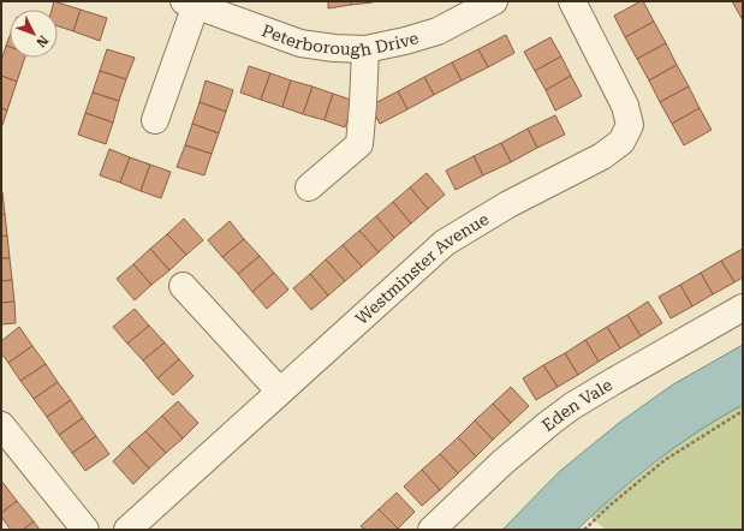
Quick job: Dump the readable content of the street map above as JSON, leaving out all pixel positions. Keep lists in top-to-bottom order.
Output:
{
  "streets": {
    "street": ["Peterborough Drive", "Westminster Avenue", "Eden Vale"]
  },
  "north": "bottom right"
}
